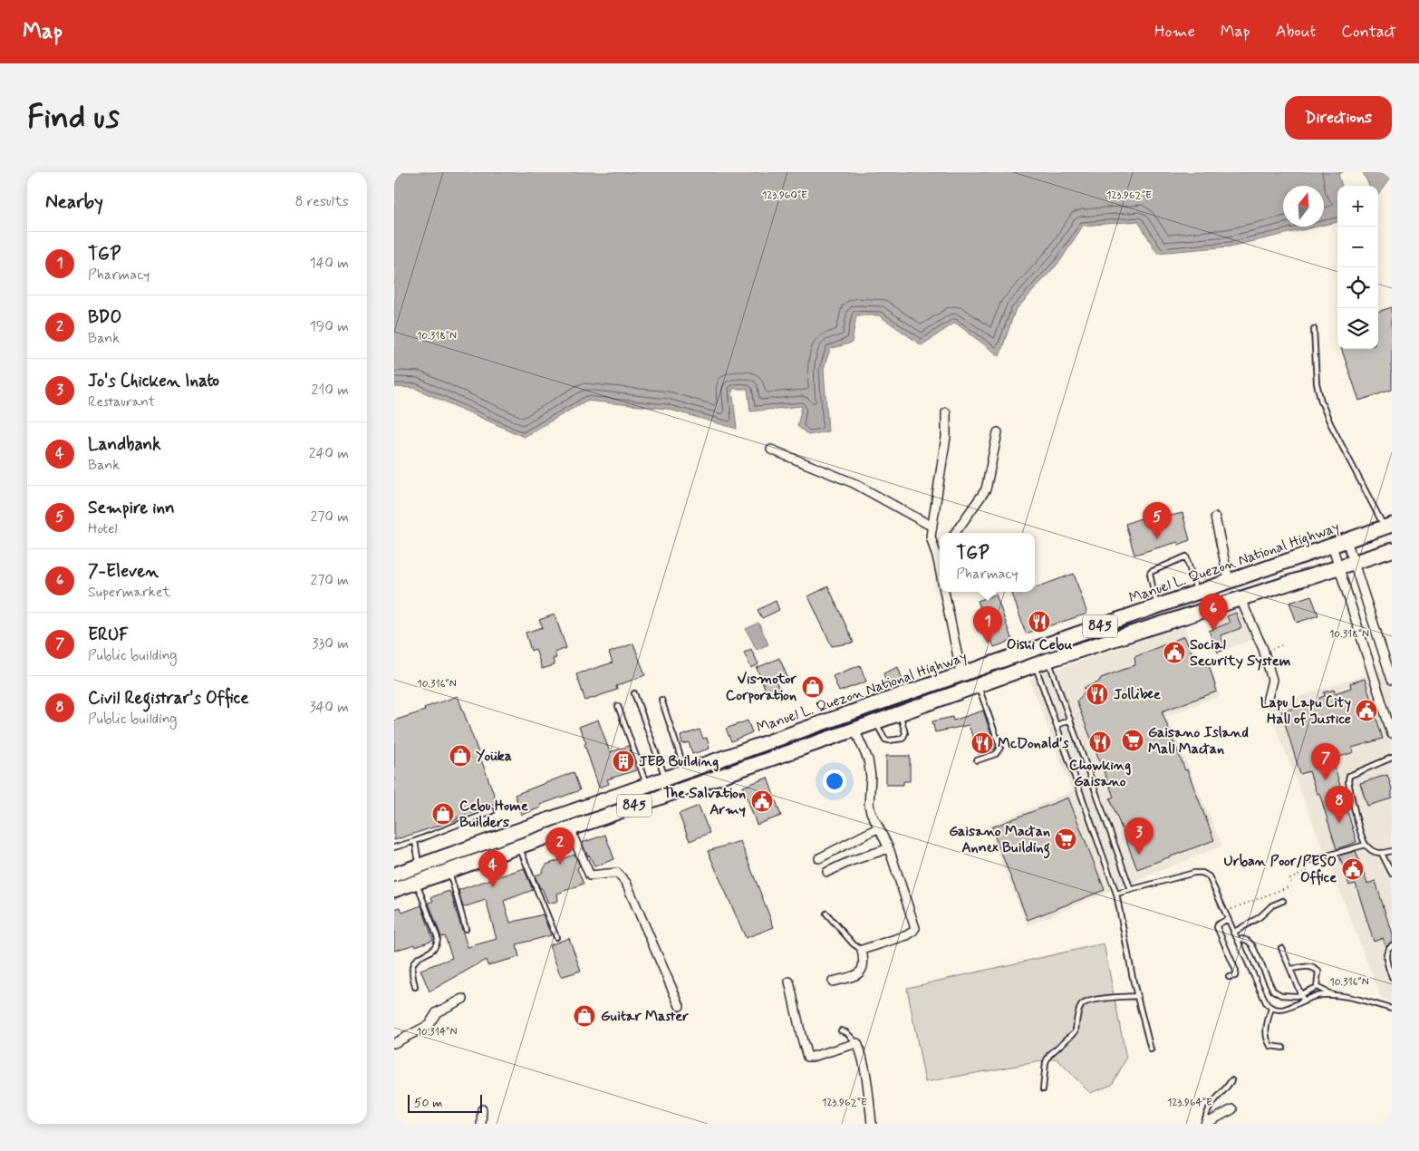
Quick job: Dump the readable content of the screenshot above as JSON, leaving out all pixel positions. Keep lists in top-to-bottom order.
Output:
{
  "streets": {
    "main road": ["Manuel L. Quezon National Highway", "845"]
  },
  "places": {
    "restaurant": [
      "Oishi Cebu",
      "Jollibee",
      "Chowking Gaisano",
      "McDonald's"
    ],
    "public building": [
      "Social Security System",
      "Lapu Lapu City Hall of Justice",
      "The Salvation Army",
      "Urban Poor/PESO Office"
    ],
    "shop": [
      "Vismotor Corporation",
      "Yoüka",
      "Cebu Home Builders",
      "Guitar Master"
    ],
    "supermarket": ["Gaisano Island Mall Mactan", "Gaisano Mactan Annex Building"],
    "building": ["JEB Building"]
  },
  "scale_bar": "50 m",
  "north": "top",
  "page": {
    "header": "Map",
    "nav": [
      "Home",
      "Map",
      "About",
      "Contact"
    ],
    "buttons": "Directions",
    "title": "Find us",
    "heading": ["Nearby", "8 results"],
    "map_buttons": ["+", "−"],
    "list": [
      {
        "mark": "1",
        "name": "TGP",
        "note": "Pharmacy",
        "value": "140 m"
      },
      {
        "mark": "2",
        "name": "BDO",
        "note": "Bank",
        "value": "190 m"
      },
      {
        "mark": "3",
        "name": "Jo's Chicken Inato",
        "note": "Restaurant",
        "value": "210 m"
      },
      {
        "mark": "4",
        "name": "Landbank",
        "note": "Bank",
        "value": "240 m"
      },
      {
        "mark": "5",
        "name": "Sempire inn",
        "note": "Hotel",
        "value": "270 m"
      },
      {
        "mark": "6",
        "name": "7-Eleven",
        "note": "Supermarket",
        "value": "270 m"
      },
      {
        "mark": "7",
        "name": "ERUF",
        "note": "Public building",
        "value": "330 m"
      },
      {
        "mark": "8",
        "name": "Civil Registrar's Office",
        "note": "Public building",
        "value": "340 m"
      }
    ],
    "pins": [
      "5",
      "6",
      "1",
      "7",
      "8",
      "3",
      "2",
      "4"
    ],
    "popup": ["TGP", "Pharmacy"],
    "scale": "50 m"
  },
  "coordinates": [
    "123.960°E",
    "123.962°E",
    "10.318°N",
    "10.316°N",
    "10.314°N",
    "123.964°E"
  ]
}
